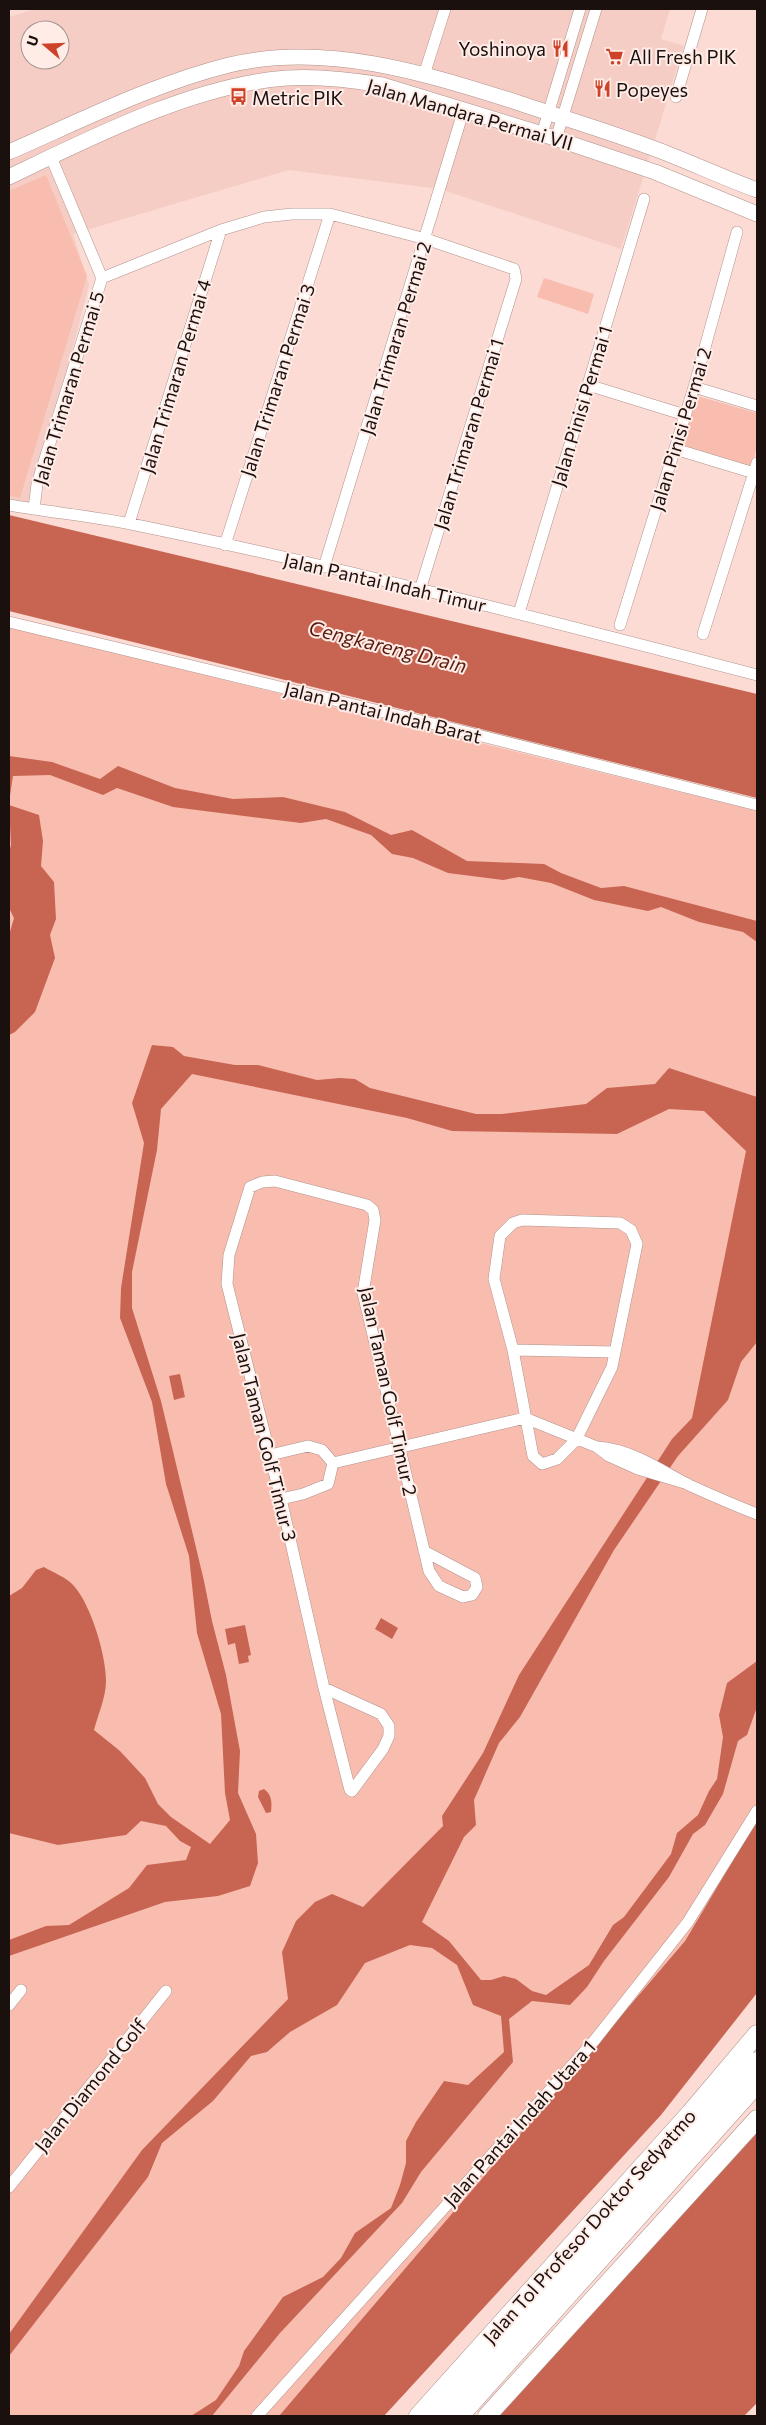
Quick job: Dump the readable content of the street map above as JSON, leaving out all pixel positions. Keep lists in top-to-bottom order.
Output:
{
  "streets": {
    "highway": ["Jalan Tol Profesor Doktor Sedyatmo"],
    "main road": ["Jalan Mandara Permai VII"],
    "street": [
      "Jalan Trimaran Permai 2",
      "Jalan Trimaran Permai 4",
      "Jalan Trimaran Permai 3",
      "Jalan Trimaran Permai 5",
      "Jalan Pinisi Permai 1",
      "Jalan Pinisi Permai 2",
      "Jalan Trimaran Permai 1",
      "Jalan Pantai Indah Timur",
      "Jalan Pantai Indah Barat",
      "Jalan Taman Golf Timur 2",
      "Jalan Taman Golf Timur 3",
      "Jalan Diamond Golf",
      "Jalan Pantai Indah Utara 1"
    ]
  },
  "crossings": [
    ["Jalan Mandara Permai VII", "Jalan Trimaran Permai 2"],
    ["Jalan Mandara Permai VII", "Jalan Trimaran Permai 5"],
    ["Jalan Trimaran Permai 2", "Jalan Trimaran Permai 1"],
    ["Jalan Trimaran Permai 2", "Jalan Pantai Indah Timur"],
    ["Jalan Trimaran Permai 4", "Jalan Pantai Indah Timur"],
    ["Jalan Trimaran Permai 3", "Jalan Pantai Indah Timur"],
    ["Jalan Trimaran Permai 5", "Jalan Pantai Indah Timur"],
    ["Jalan Pinisi Permai 1", "Jalan Pantai Indah Timur"],
    ["Jalan Trimaran Permai 1", "Jalan Pantai Indah Timur"],
    ["Jalan Taman Golf Timur 2", "Jalan Taman Golf Timur 3"]
  ],
  "water": ["Cengkareng Drain"],
  "places": {
    "restaurant": ["Yoshinoya", "Popeyes"],
    "supermarket": ["All Fresh PIK"],
    "bus stop": ["Metric PIK"]
  },
  "north": "left"
}
